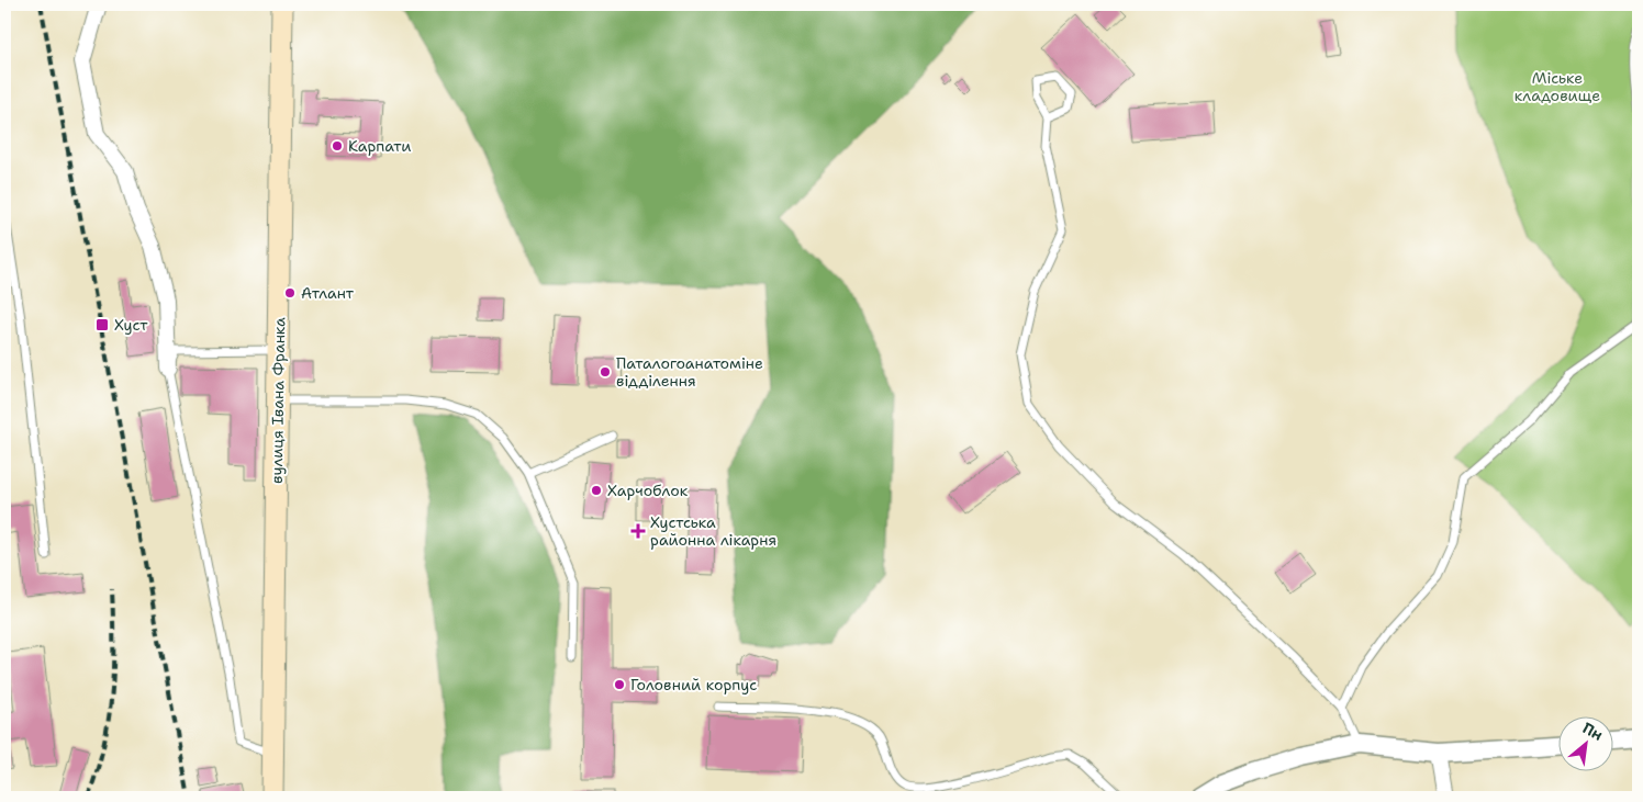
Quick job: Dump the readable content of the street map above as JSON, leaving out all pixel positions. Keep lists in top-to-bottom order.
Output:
{
  "streets": {
    "main road": ["вулиця Івана Франка"]
  },
  "parks": ["Міське кладовище"],
  "places": {
    "other": [
      "Карпати",
      "Атлант",
      "Паталогоанатоміне відділення",
      "Харчоблок",
      "Головний корпус"
    ],
    "transit": ["Хуст"],
    "health": ["Хустська районна лікарня"]
  },
  "north": "top right"
}
